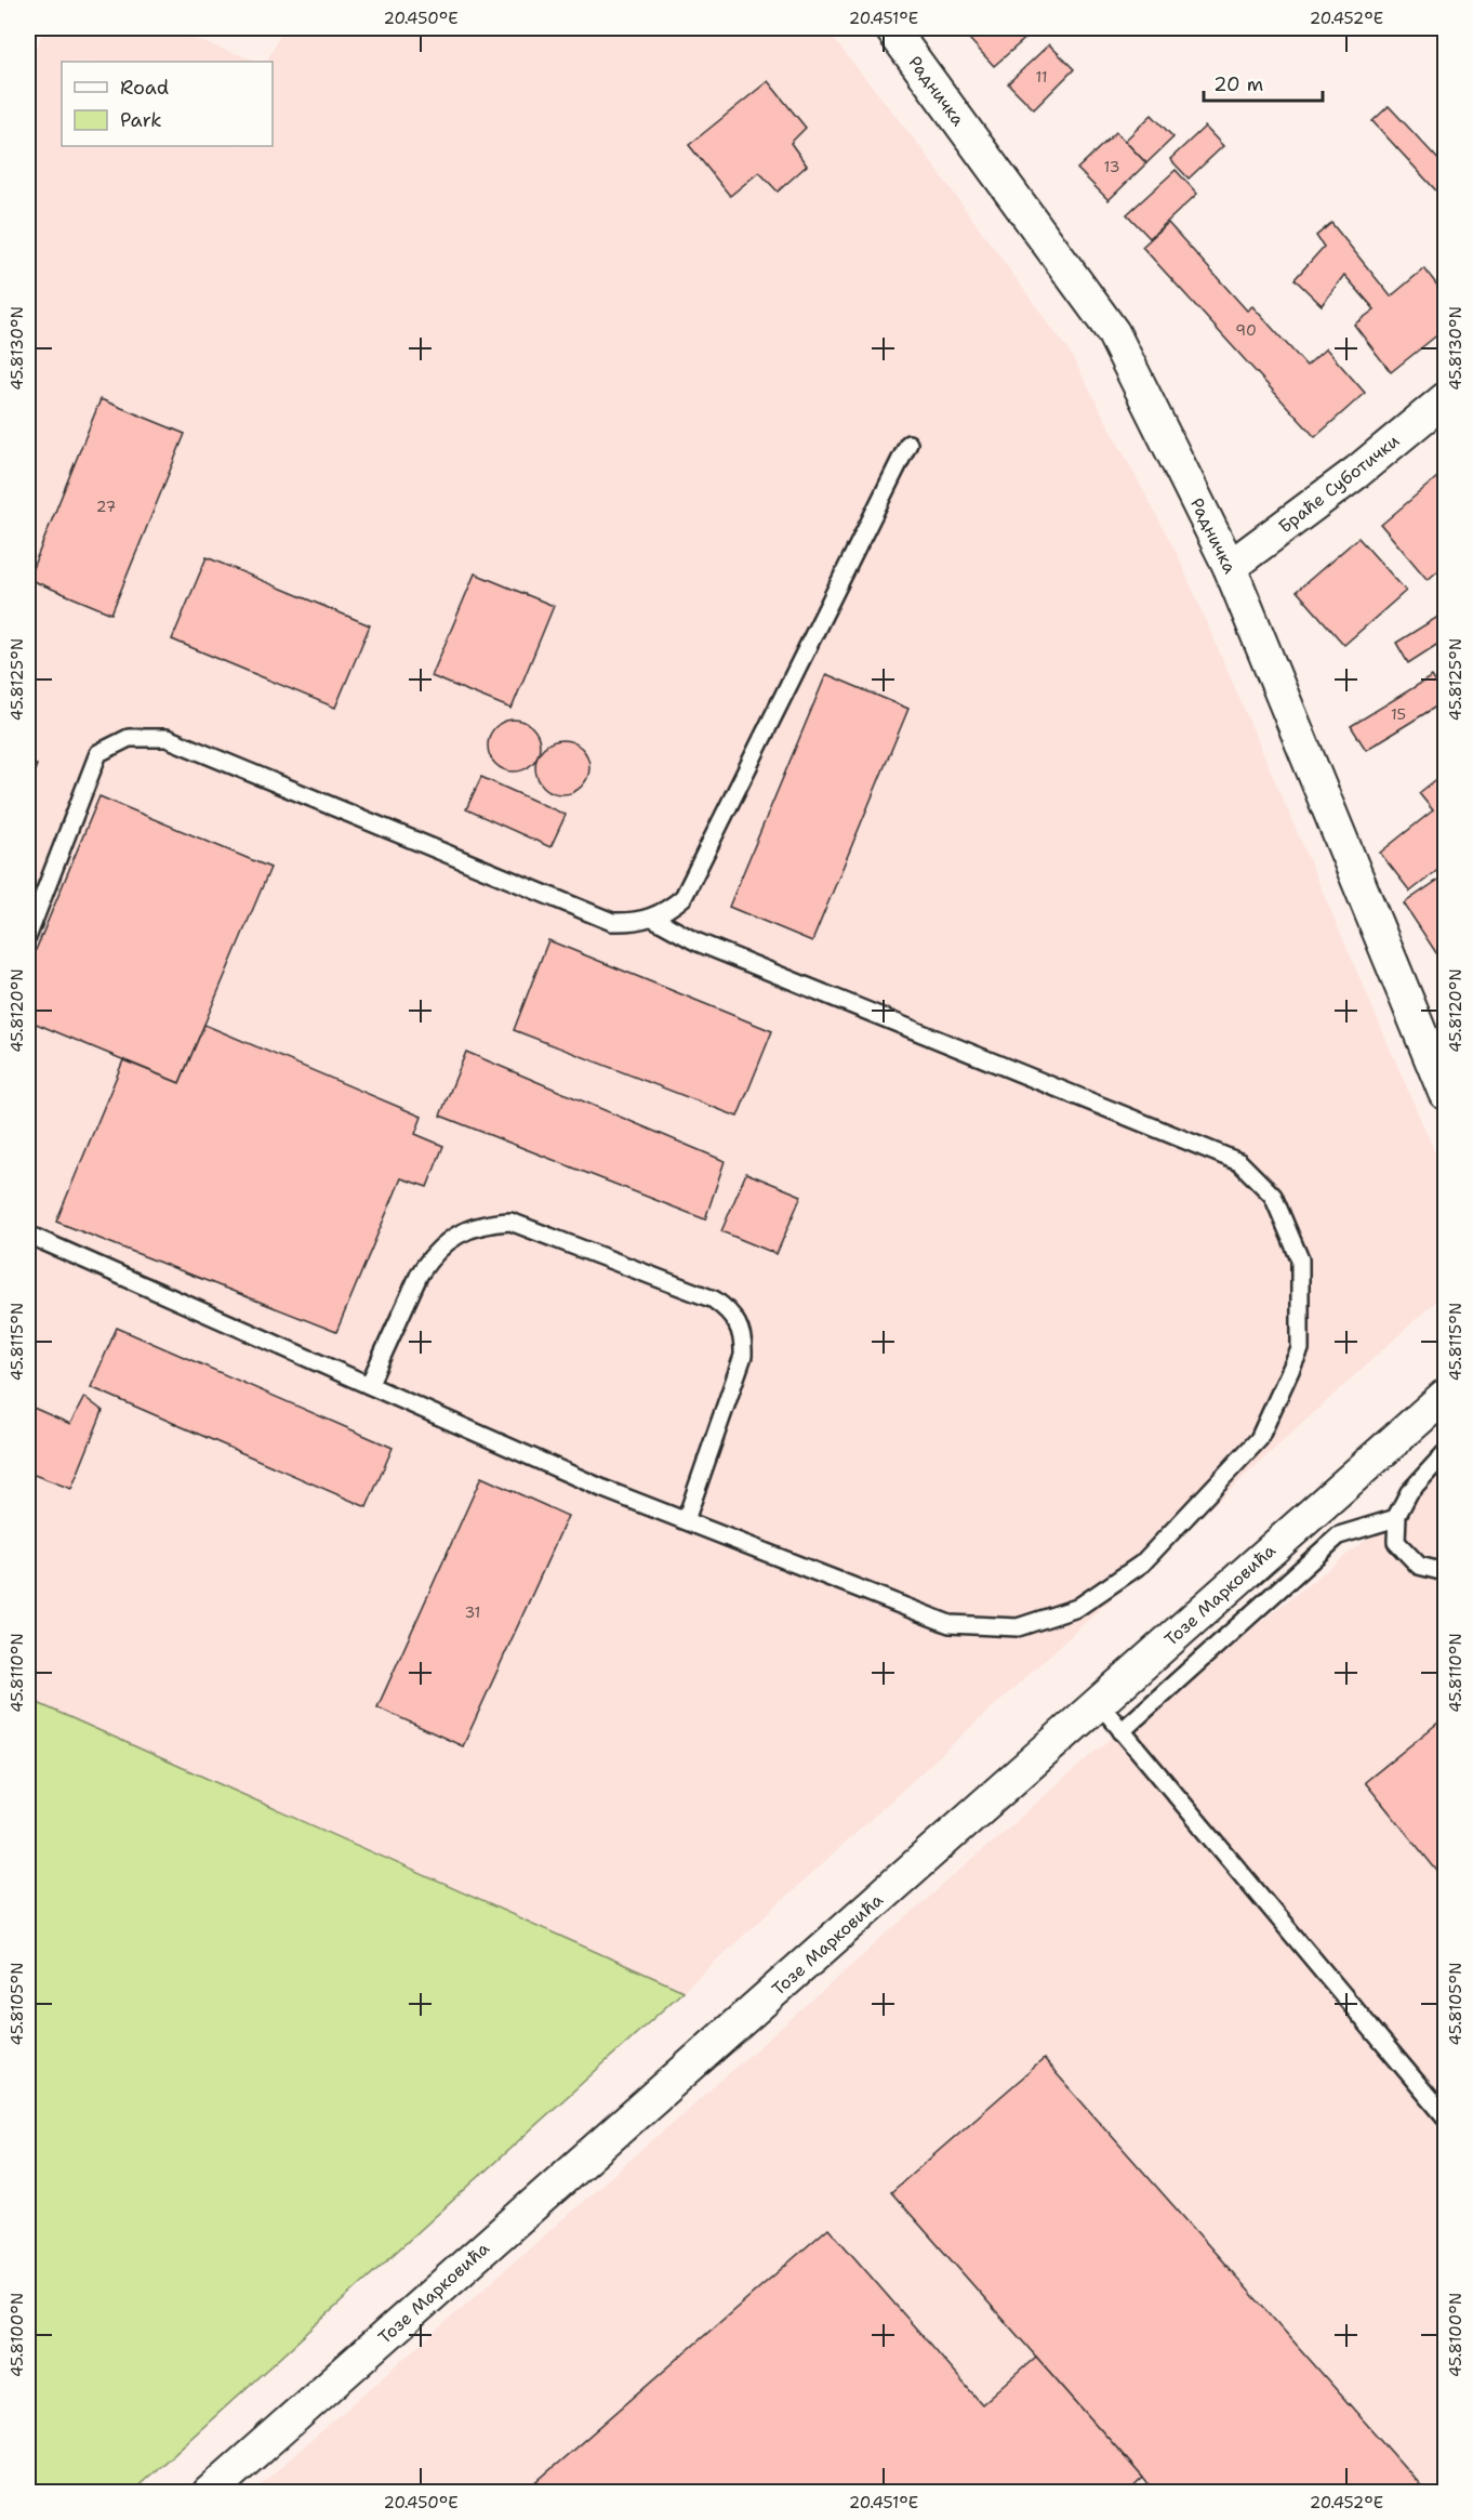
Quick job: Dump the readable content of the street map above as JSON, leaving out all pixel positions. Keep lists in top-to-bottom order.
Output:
{
  "streets": {
    "street": ["Радничка", "Браће Суботички", "Тозе Марковића"]
  },
  "crossings": [
    ["Радничка", "Браће Суботички"]
  ],
  "house_numbers": [
    "11",
    "13",
    "90",
    "27",
    "15",
    "31"
  ],
  "legend": ["Road", "Park"],
  "scale_bar": "20 m",
  "coordinates": [
    "20.450°E",
    "20.451°E",
    "20.452°E",
    "45.8130°N",
    "45.8125°N",
    "45.8120°N",
    "45.8115°N",
    "45.8110°N",
    "45.8105°N",
    "45.8100°N"
  ]
}
